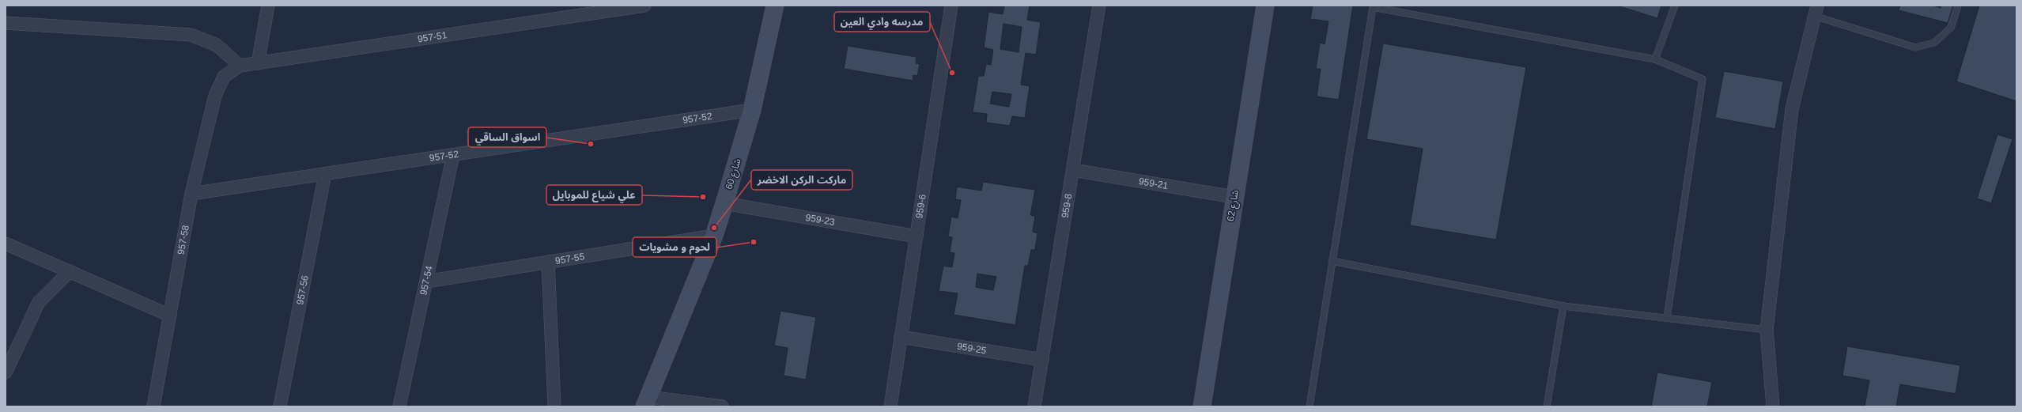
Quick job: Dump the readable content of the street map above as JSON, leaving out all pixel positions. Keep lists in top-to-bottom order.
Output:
{
  "streets": {
    "street": [
      "957-51",
      "957-52",
      "شارع 60",
      "959-21",
      "959-6",
      "959-8",
      "شارع 62",
      "959-23",
      "957-58",
      "957-55",
      "957-54",
      "957-56",
      "959-25"
    ]
  },
  "crossings": [
    ["957-51", "957-58"],
    ["957-52", "شارع 60"],
    ["957-52", "957-58"],
    ["957-52", "957-54"],
    ["957-52", "957-56"],
    ["شارع 60", "959-23"],
    ["شارع 60", "957-55"],
    ["959-21", "959-8"],
    ["959-21", "شارع 62"],
    ["959-6", "959-23"],
    ["959-6", "959-25"],
    ["959-8", "959-25"],
    ["957-55", "957-54"]
  ],
  "places": [
    "مدرسه وادي العين",
    "اسواق الساقي",
    "علي شياع للموبايل",
    "ماركت الركن الاخضر",
    "لحوم و مشويات"
  ]
}
